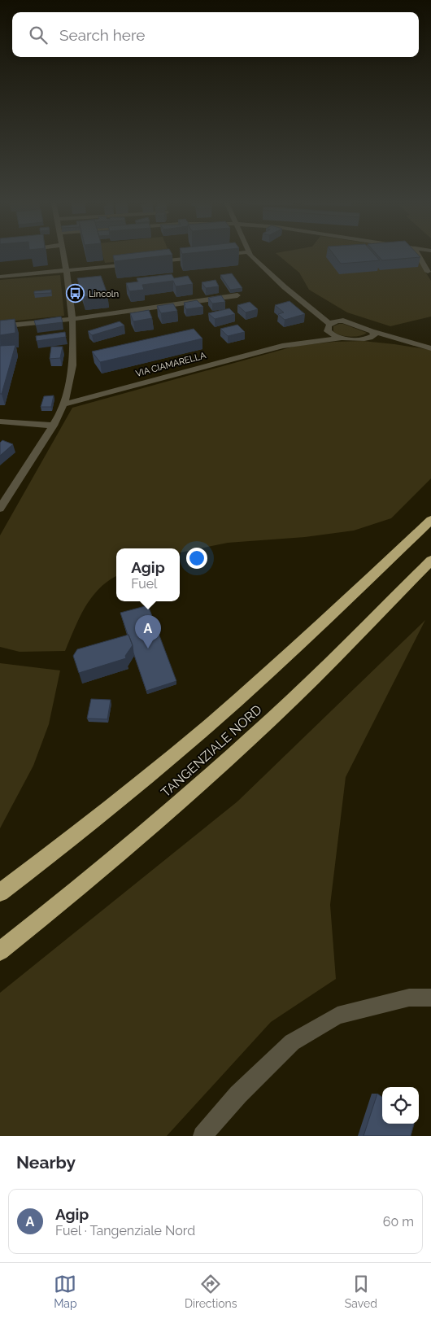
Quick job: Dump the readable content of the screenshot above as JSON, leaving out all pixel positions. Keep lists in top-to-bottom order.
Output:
{
  "streets": {
    "highway": ["TANGENZIALE NORD"],
    "street": ["VIA CIAMARELLA"]
  },
  "places": {
    "bus stop": ["Lincoln"]
  },
  "page": {
    "search": "Search here",
    "popup": ["Agip", "Fuel"],
    "pins": "A",
    "heading": "Nearby",
    "list": [
      {
        "mark": "A",
        "name": "Agip",
        "note": "Fuel · Tangenziale Nord",
        "value": "60 m"
      }
    ],
    "nav": ["Map", "Directions", "Saved"]
  }
}
